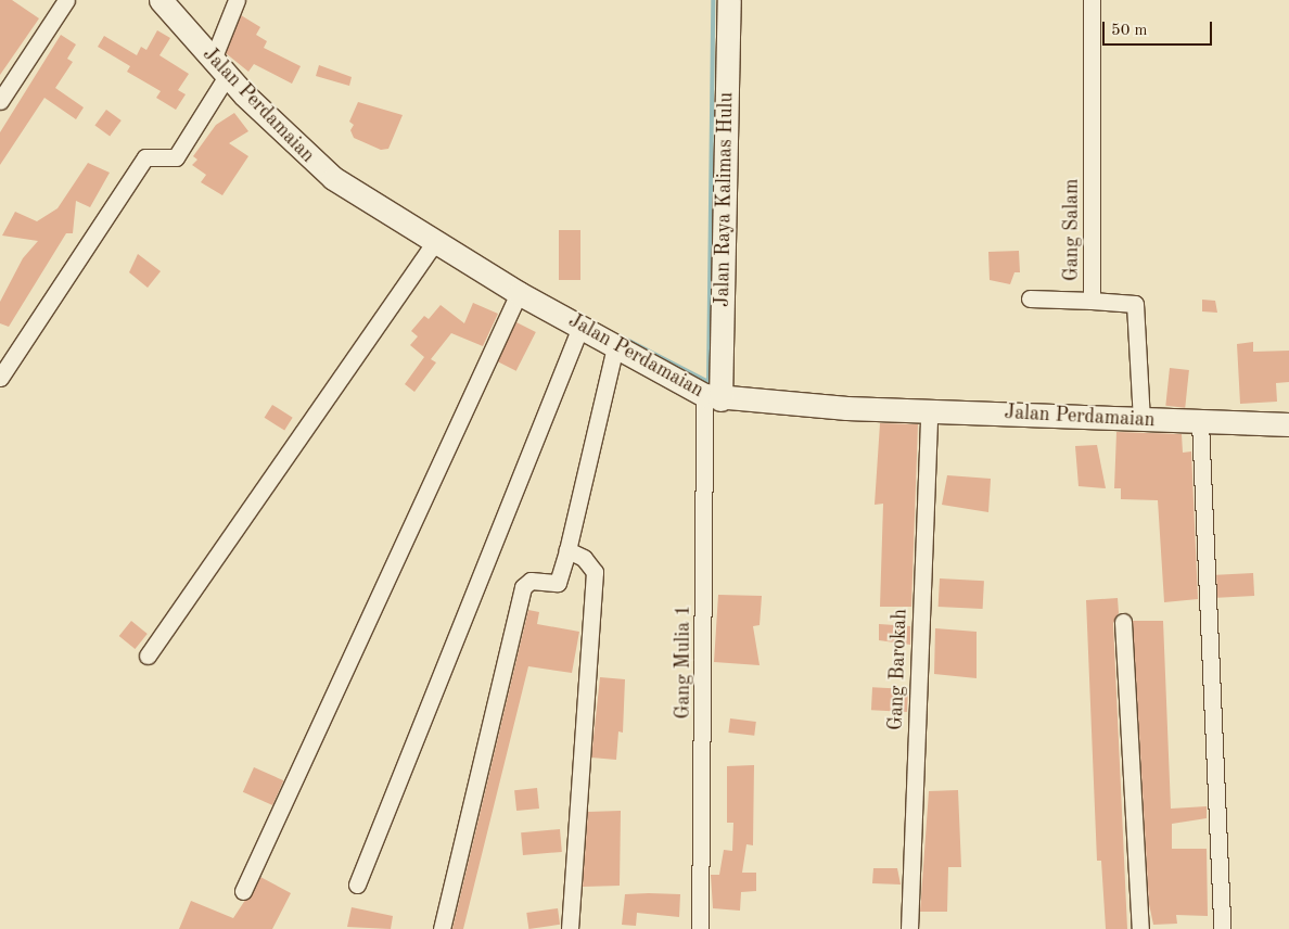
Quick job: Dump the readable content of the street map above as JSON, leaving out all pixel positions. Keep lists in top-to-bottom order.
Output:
{
  "streets": {
    "street": [
      "Jalan Perdamaian",
      "Jalan Raya Kalimas Hulu",
      "Gang Salam",
      "Gang Mulia 1",
      "Gang Barokah"
    ]
  },
  "crossings": [
    ["Jalan Perdamaian", "Jalan Raya Kalimas Hulu"],
    ["Jalan Perdamaian", "Gang Salam"],
    ["Jalan Perdamaian", "Gang Mulia 1"],
    ["Jalan Perdamaian", "Gang Barokah"],
    ["Jalan Raya Kalimas Hulu", "Gang Mulia 1"]
  ],
  "scale_bar": "50 m"
}
